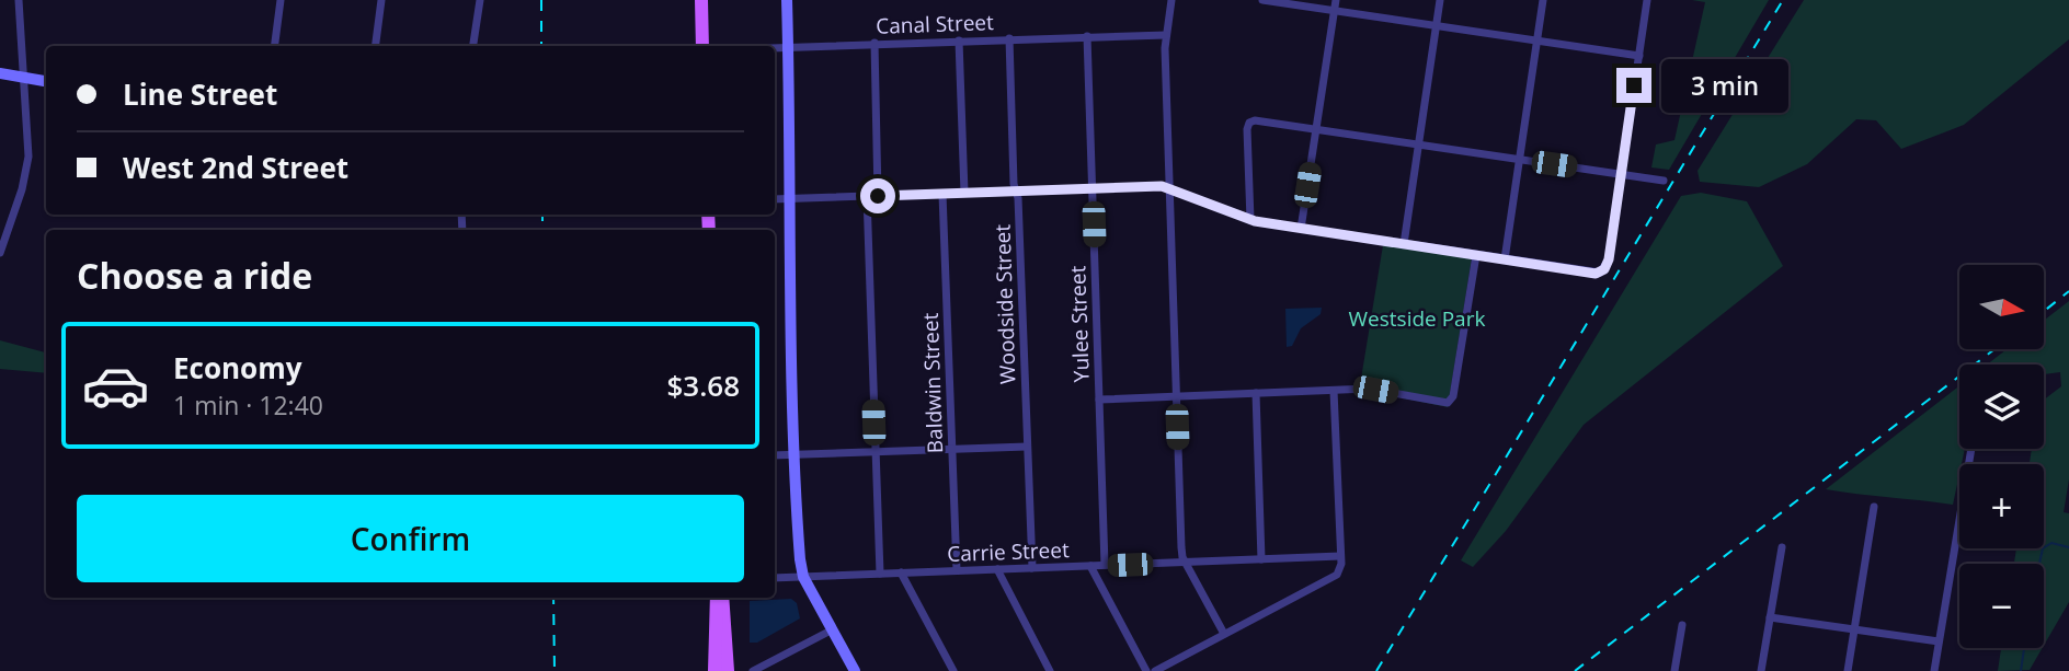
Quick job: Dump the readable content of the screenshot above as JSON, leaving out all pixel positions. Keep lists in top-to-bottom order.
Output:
{
  "streets": {
    "street": [
      "Canal Street",
      "Woodside Street",
      "Yulee Street",
      "Baldwin Street",
      "Carrie Street"
    ]
  },
  "crossings": [
    ["Canal Street", "Woodside Street"],
    ["Canal Street", "Yulee Street"],
    ["Woodside Street", "Carrie Street"],
    ["Yulee Street", "Carrie Street"],
    ["Baldwin Street", "Carrie Street"]
  ],
  "parks": ["Westside Park"],
  "north": "right",
  "page": {
    "banner": ["Line Street", "West 2nd Street"],
    "bubble": "3 min",
    "heading": "Choose a ride",
    "map_buttons": ["+", "−"],
    "list": [
      {
        "name": "Economy",
        "note": "1 min · 12:40",
        "value": "$3.68"
      }
    ],
    "buttons": "Confirm"
  }
}
